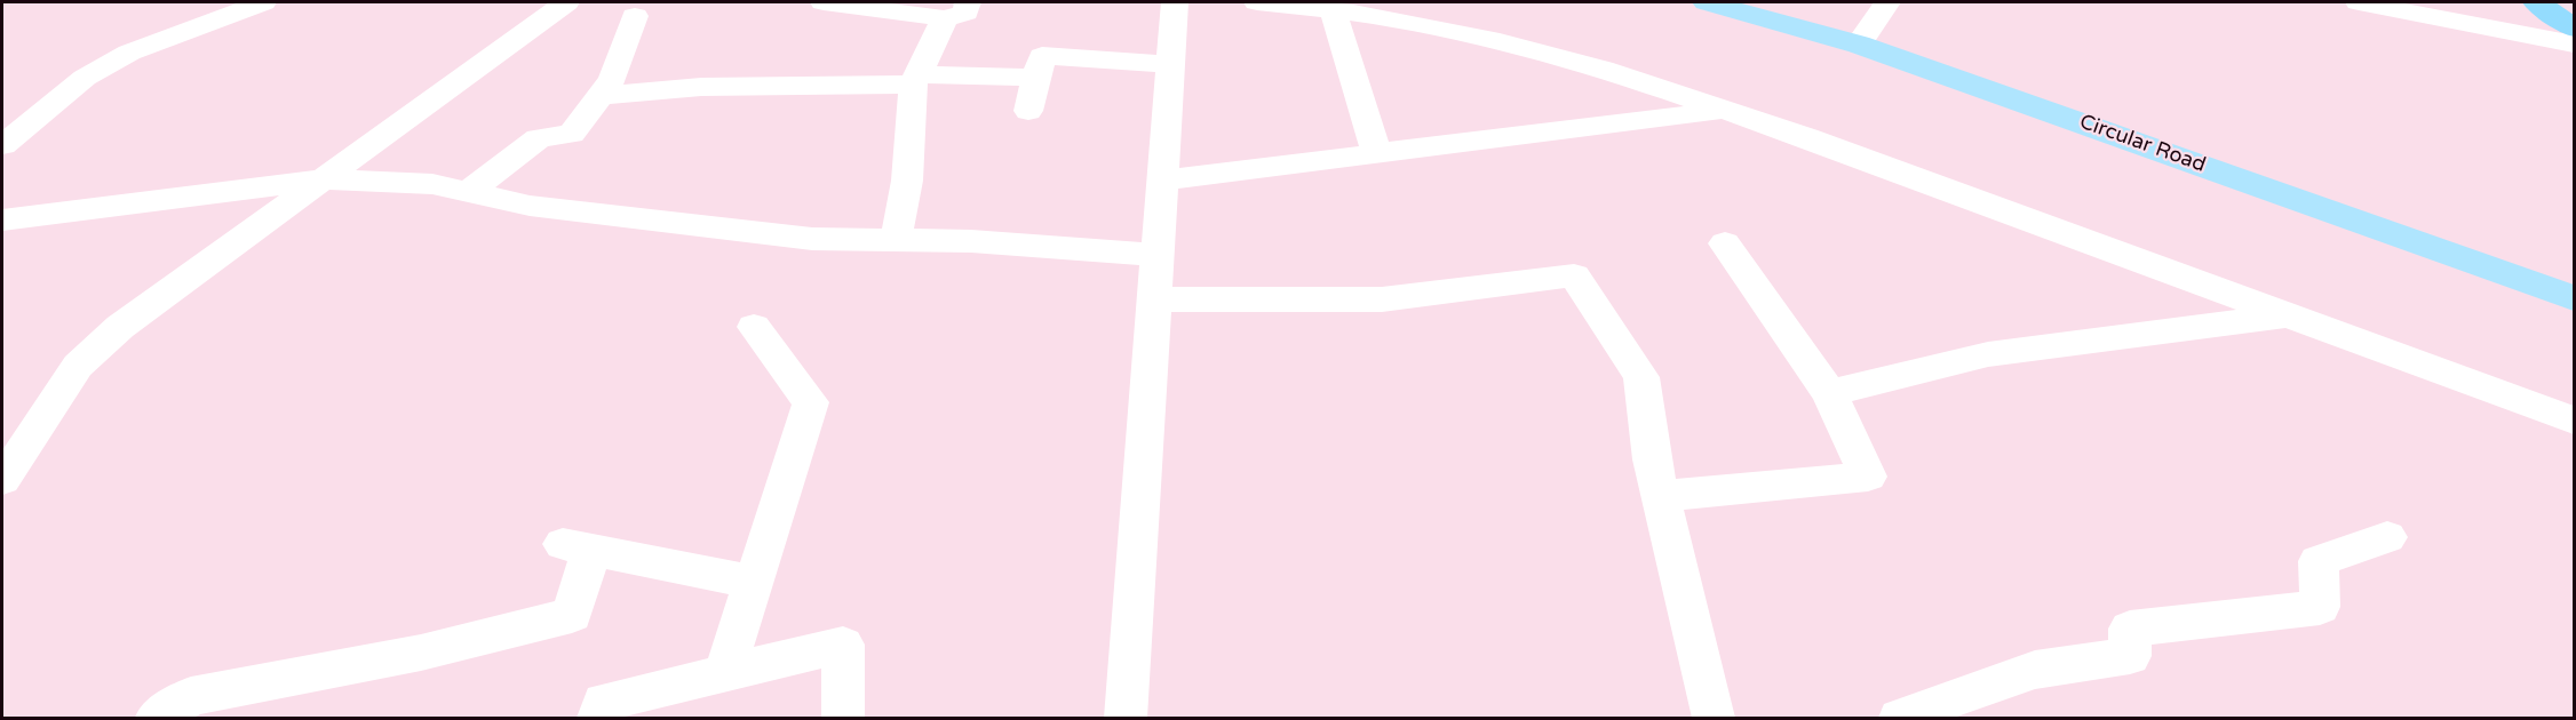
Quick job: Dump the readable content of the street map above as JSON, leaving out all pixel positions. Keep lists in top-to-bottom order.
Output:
{
  "streets": {
    "main road": ["Circular Road"]
  }
}
